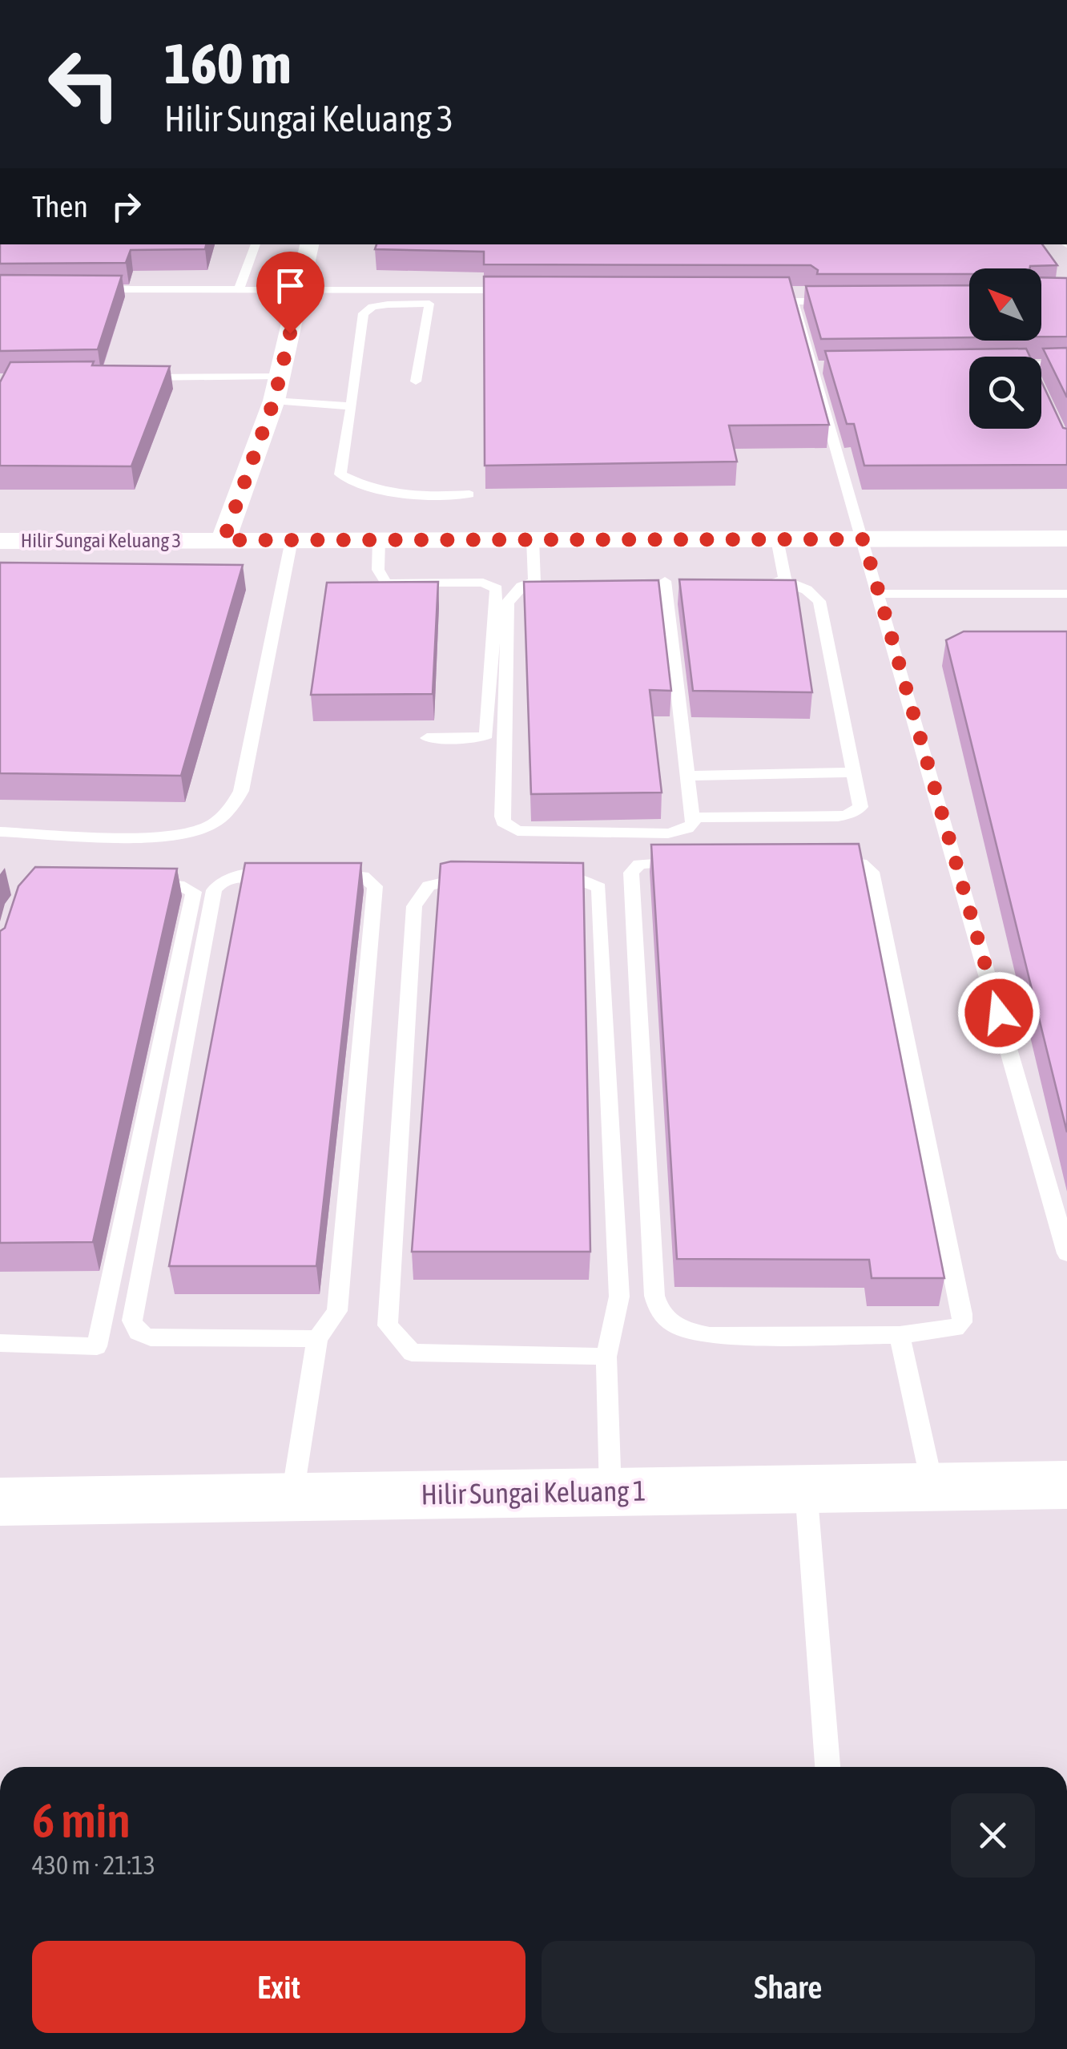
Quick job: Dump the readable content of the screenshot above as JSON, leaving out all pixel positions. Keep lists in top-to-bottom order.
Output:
{
  "streets": {
    "street": ["Hilir Sungai Keluang 3", "Hilir Sungai Keluang 1"]
  },
  "north": "top left",
  "page": {
    "turn": ["160 m", "Hilir Sungai Keluang 3"],
    "then": "Then",
    "heading": ["6 min", "430 m · 21:13"],
    "buttons": ["Exit", "Share"]
  }
}
